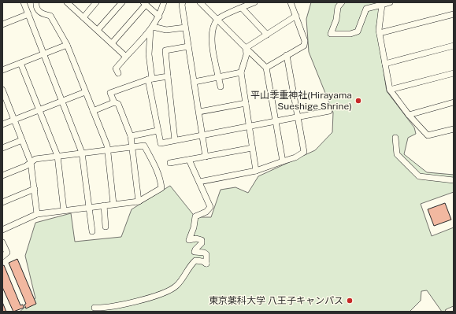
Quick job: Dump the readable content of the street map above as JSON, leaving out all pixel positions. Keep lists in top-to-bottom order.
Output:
{
  "places": ["平山季重神社(Hirayama Sueshige Shrine)", "東京薬科大学 八王子キャンパス"]
}
